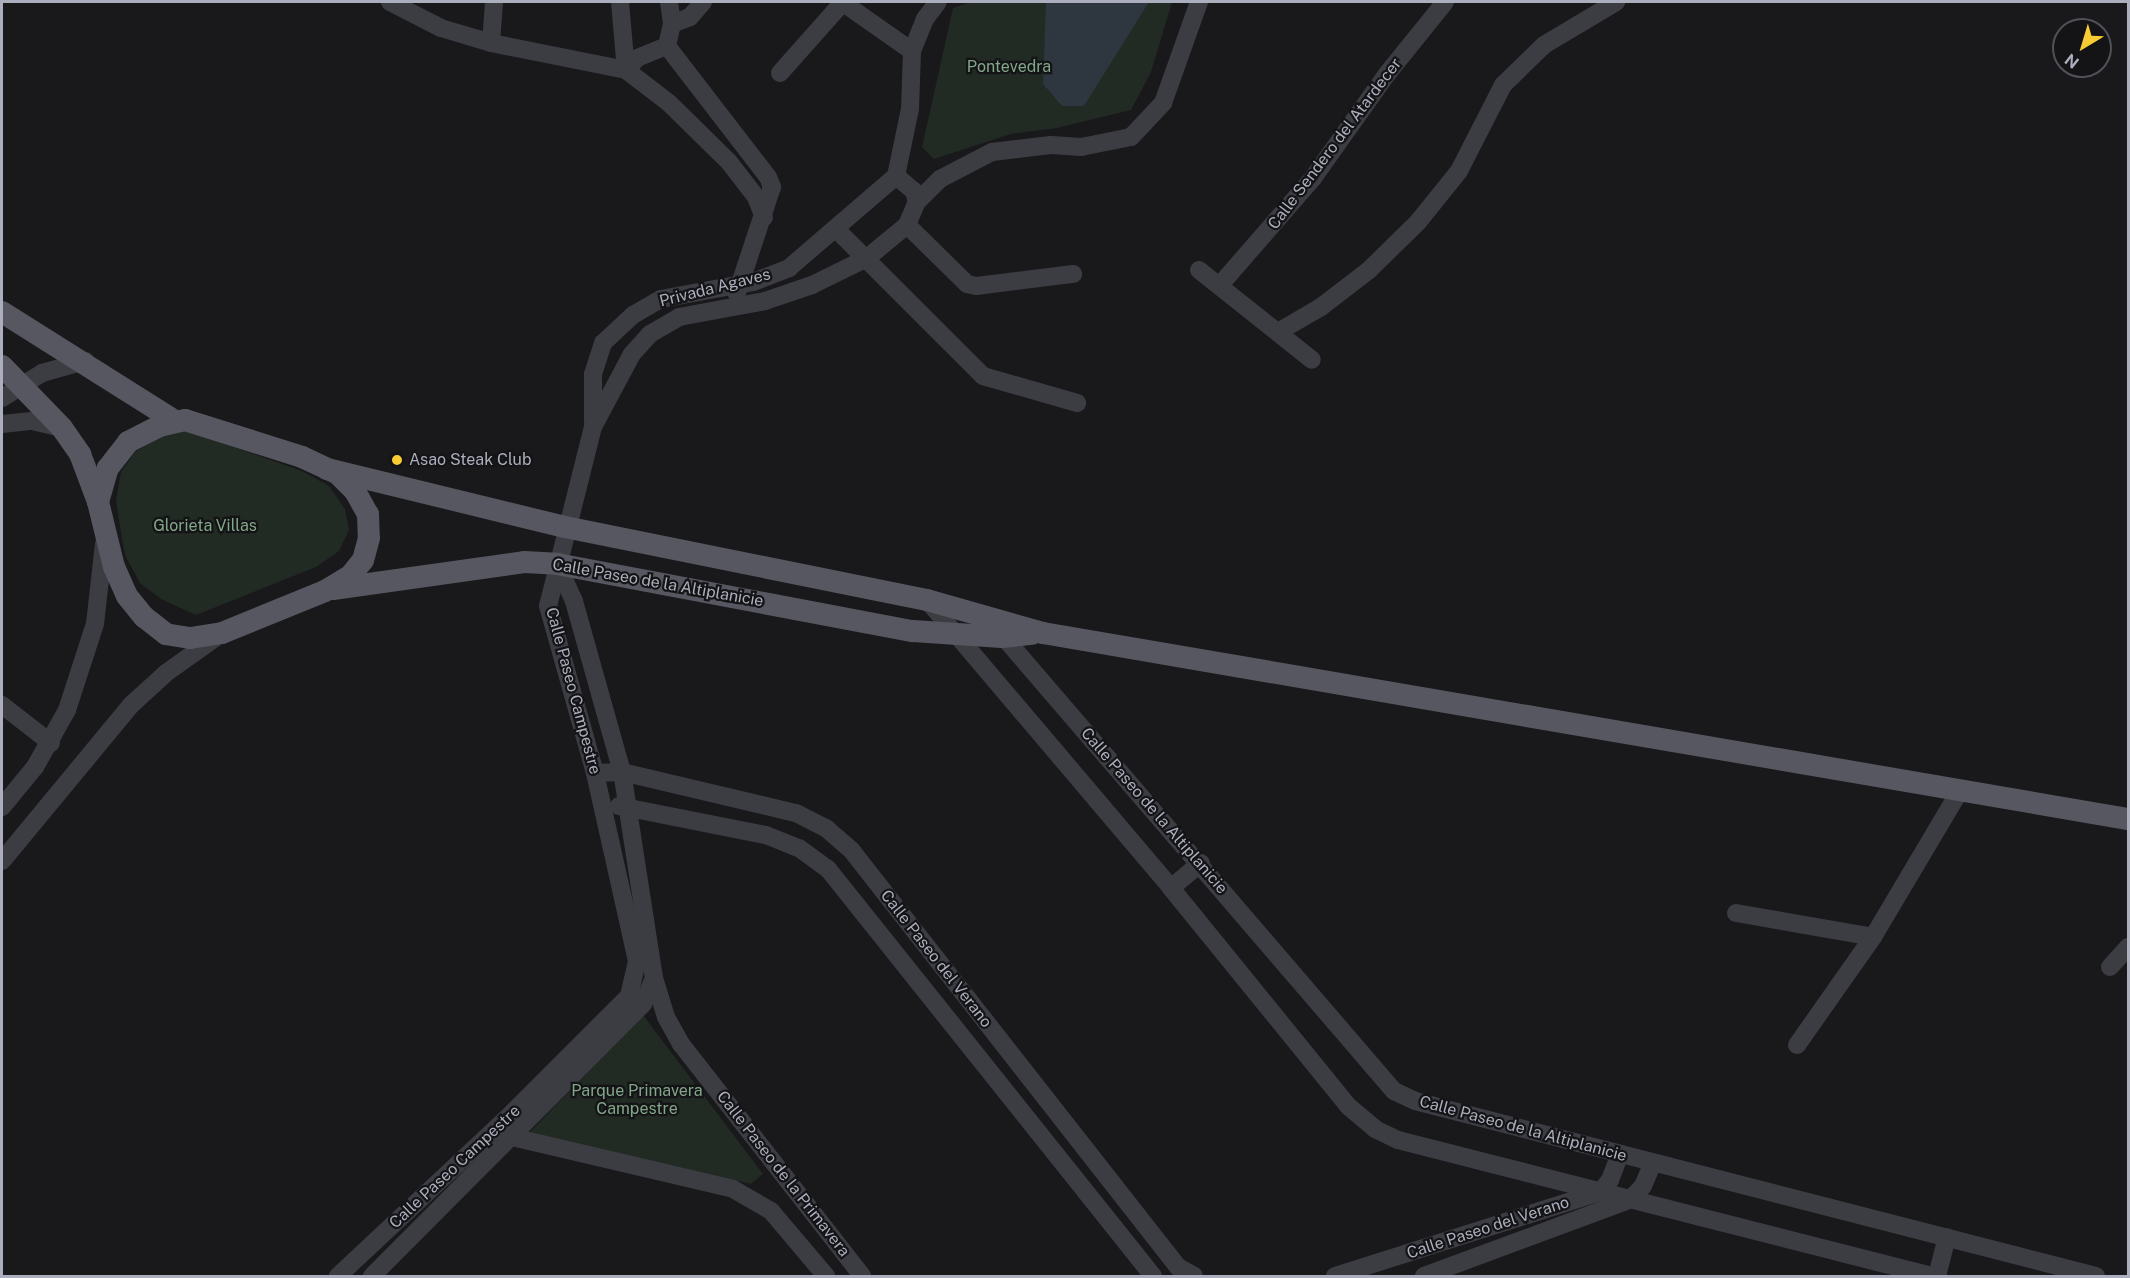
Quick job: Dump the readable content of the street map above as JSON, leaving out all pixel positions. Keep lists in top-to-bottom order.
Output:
{
  "streets": {
    "main road": ["Calle Paseo de la Altiplanicie"],
    "street": [
      "Calle Sendero del Atardecer",
      "Privada Agaves",
      "Calle Paseo Campestre",
      "Calle Paseo del Verano",
      "Calle Paseo de la Primavera"
    ]
  },
  "crossings": [
    ["Privada Agaves", "Calle Paseo de la Altiplanicie"],
    ["Privada Agaves", "Calle Paseo Campestre"],
    ["Calle Paseo de la Altiplanicie", "Calle Paseo Campestre"],
    ["Calle Paseo Campestre", "Calle Paseo del Verano"],
    ["Calle Paseo Campestre", "Calle Paseo de la Primavera"]
  ],
  "parks": ["Pontevedra", "Glorieta Villas", "Parque Primavera Campestre"],
  "places": ["Asao Steak Club"],
  "north": "bottom left"
}
